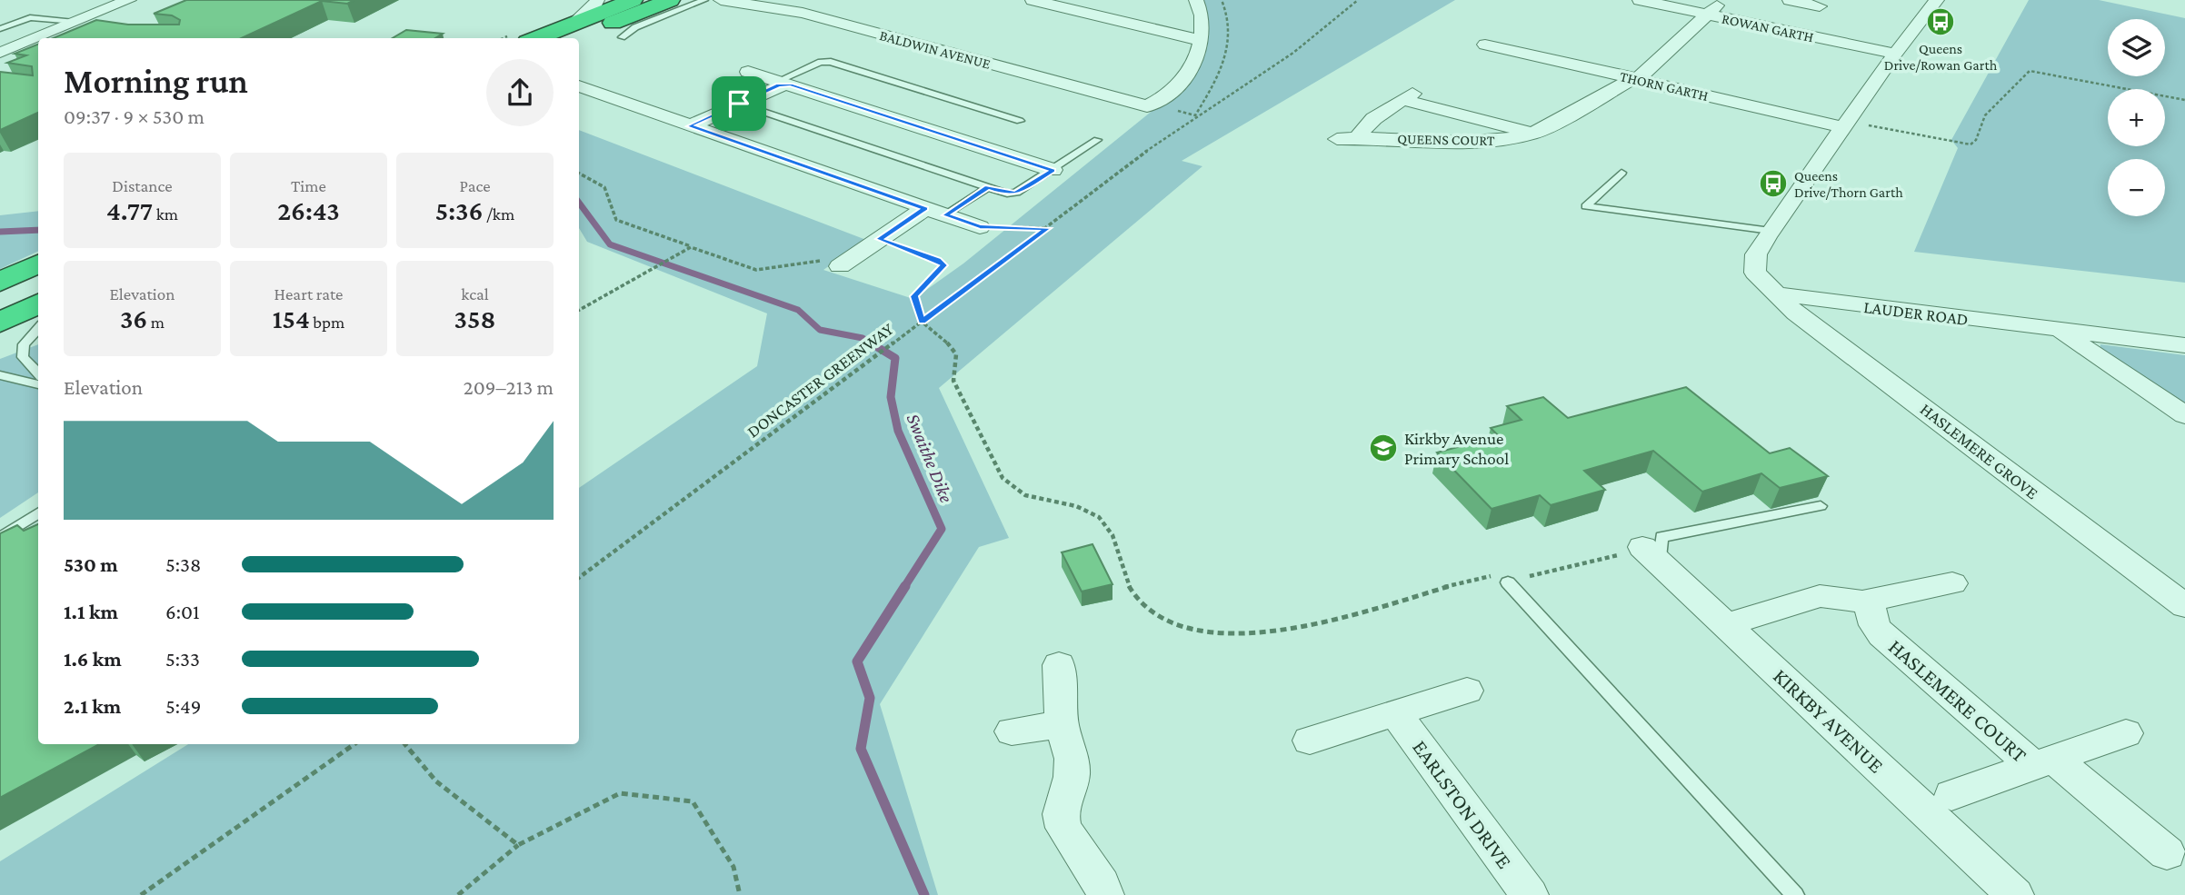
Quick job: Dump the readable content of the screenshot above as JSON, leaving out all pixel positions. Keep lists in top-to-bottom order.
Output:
{
  "streets": {
    "street": [
      "ROWAN GARTH",
      "BALDWIN AVENUE",
      "THORN GARTH",
      "QUEENS COURT",
      "LAUDER ROAD",
      "HASLEMERE GROVE",
      "HASLEMERE COURT",
      "KIRKBY AVENUE",
      "EARLSTON DRIVE"
    ],
    "path": ["DONCASTER GREENWAY"]
  },
  "crossings": [
    ["ROWAN GARTH", "QUEENS COURT"],
    ["ROWAN GARTH", "HASLEMERE GROVE"],
    ["THORN GARTH", "QUEENS COURT"],
    ["THORN GARTH", "HASLEMERE GROVE"],
    ["LAUDER ROAD", "HASLEMERE GROVE"]
  ],
  "water": ["Swaithe Dike"],
  "places": {
    "bus stop": ["Queens Drive/Rowan Garth", "Queens Drive/Thorn Garth"],
    "school or university": ["Kirkby Avenue Primary School"]
  },
  "page": {
    "map_buttons": ["+", "−"],
    "heading": ["Morning run", "09:37 · 9 × 530 m"],
    "stats": [
      ["Distance", "4.77 km"],
      ["Time", "26:43"],
      ["Pace", "5:36 /km"],
      ["Elevation", "36 m"],
      ["Heart rate", "154 bpm"],
      ["kcal", "358"]
    ],
    "chart": ["Elevation", "209–213 m"],
    "list": [
      {
        "name": "530 m",
        "note": "5:38"
      },
      {
        "name": "1.1 km",
        "note": "6:01"
      },
      {
        "name": "1.6 km",
        "note": "5:33"
      },
      {
        "name": "2.1 km",
        "note": "5:49"
      }
    ]
  }
}
